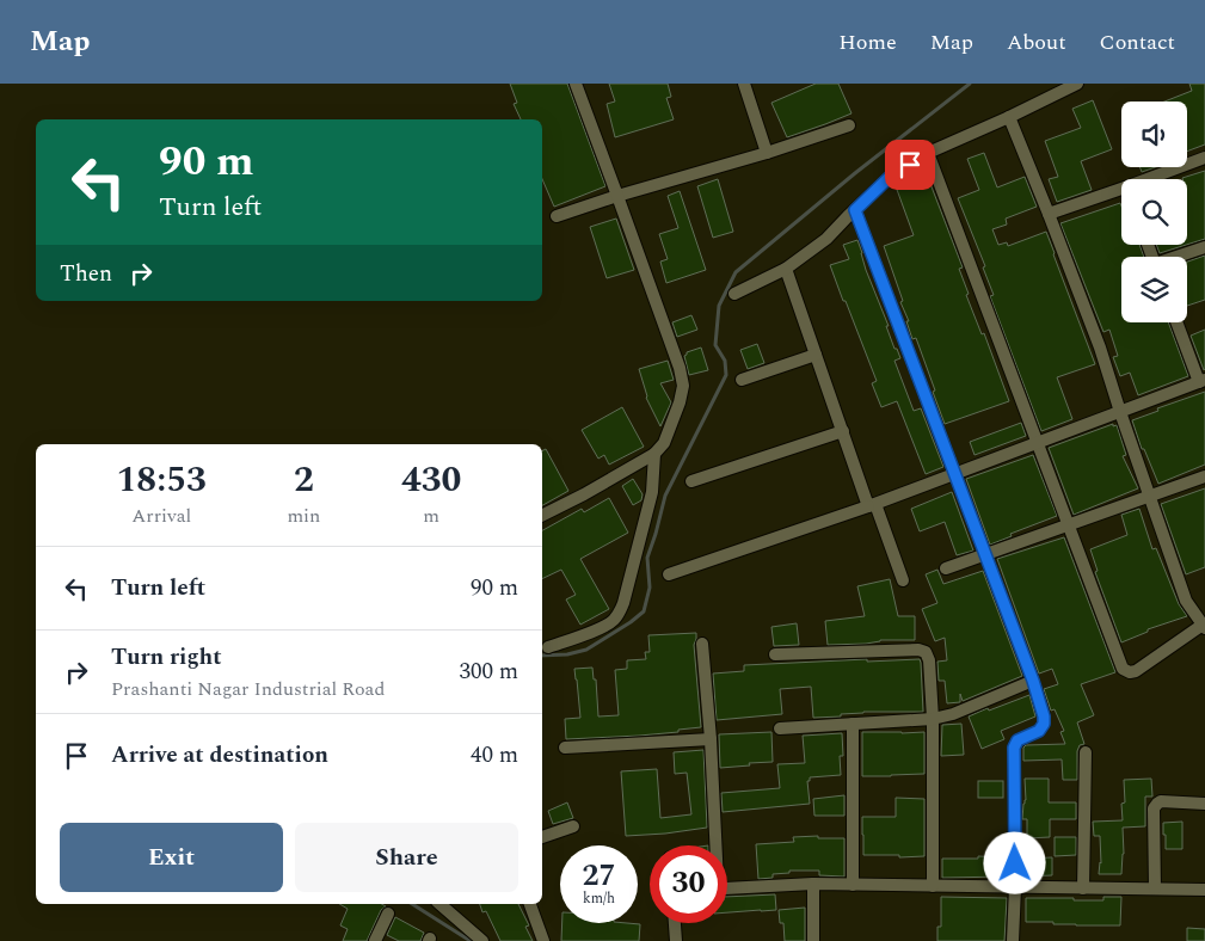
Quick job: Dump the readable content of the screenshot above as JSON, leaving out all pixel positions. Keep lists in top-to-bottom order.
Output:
{
  "page": {
    "header": "Map",
    "nav": [
      "Home",
      "Map",
      "About",
      "Contact"
    ],
    "turn": ["90 m", "Turn left"],
    "then": "Then",
    "eta": [
      "18:53",
      "Arrival",
      "2",
      "min",
      "430",
      "m"
    ],
    "list": [
      {
        "name": "Turn left",
        "value": "90 m"
      },
      {
        "name": "Turn right",
        "note": "Prashanti Nagar Industrial Road",
        "value": "300 m"
      },
      {
        "name": "Arrive at destination",
        "value": "40 m"
      }
    ],
    "buttons": ["Exit", "Share"],
    "speed": "27 km/h",
    "limit": "30"
  }
}
